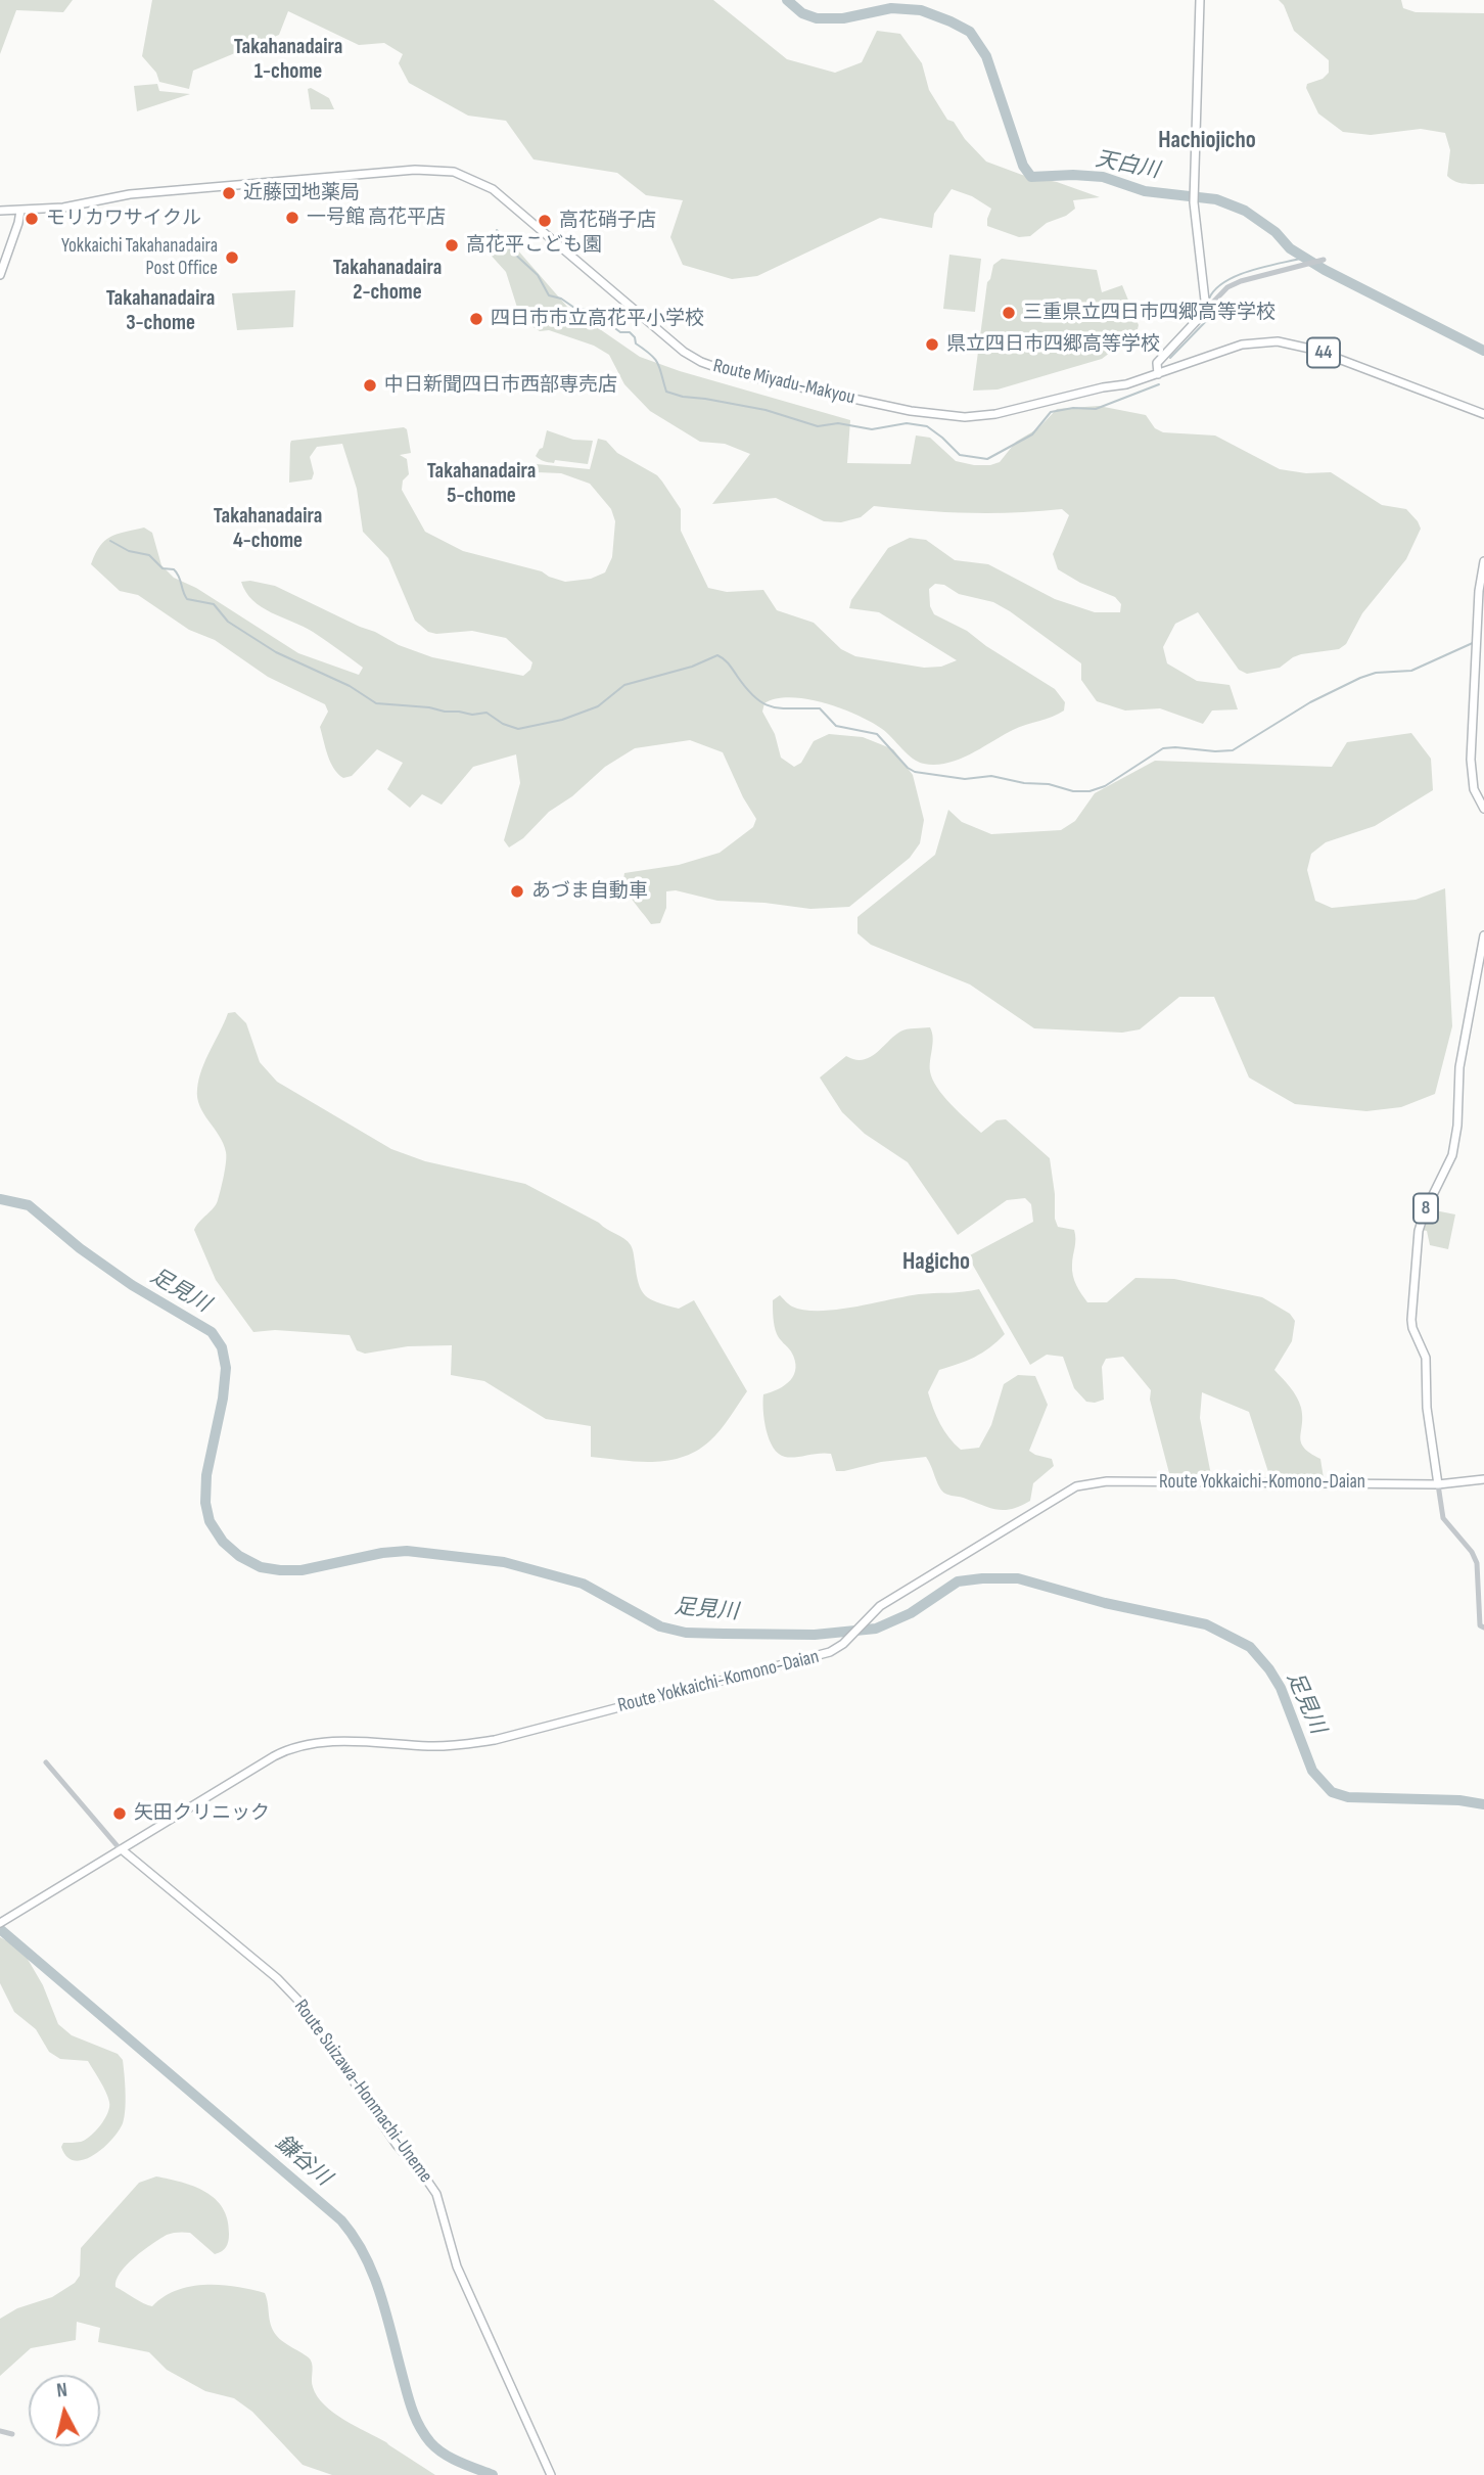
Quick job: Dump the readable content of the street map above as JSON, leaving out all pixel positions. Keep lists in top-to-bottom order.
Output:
{
  "streets": {
    "main road": [
      "44",
      "Route Miyadu-Makyou",
      "8",
      "Route Yokkaichi-Komono-Daian",
      "Route Suizawa-Honmachi-Uneme"
    ]
  },
  "crossings": [
    ["8", "Route Yokkaichi-Komono-Daian"],
    ["Route Yokkaichi-Komono-Daian", "Route Suizawa-Honmachi-Uneme"]
  ],
  "districts": [
    "Takahanadaira 1-chome",
    "Hachiojicho",
    "Takahanadaira 2-chome",
    "Takahanadaira 3-chome",
    "Takahanadaira 5-chome",
    "Takahanadaira 4-chome",
    "Hagicho"
  ],
  "water": ["天白川", "足見川", "鎌谷川"],
  "places": [
    "近藤団地薬局",
    "一号館 高花平店",
    "モリカワサイクル",
    "高花硝子店",
    "高花平こども園",
    "Yokkaichi Takahanadaira Post Office",
    "三重県立四日市四郷高等学校",
    "四日市市立高花平小学校",
    "県立四日市四郷高等学校",
    "中日新聞四日市西部専売店",
    "あづま自動車",
    "矢田クリニック"
  ],
  "north": "top"
}
